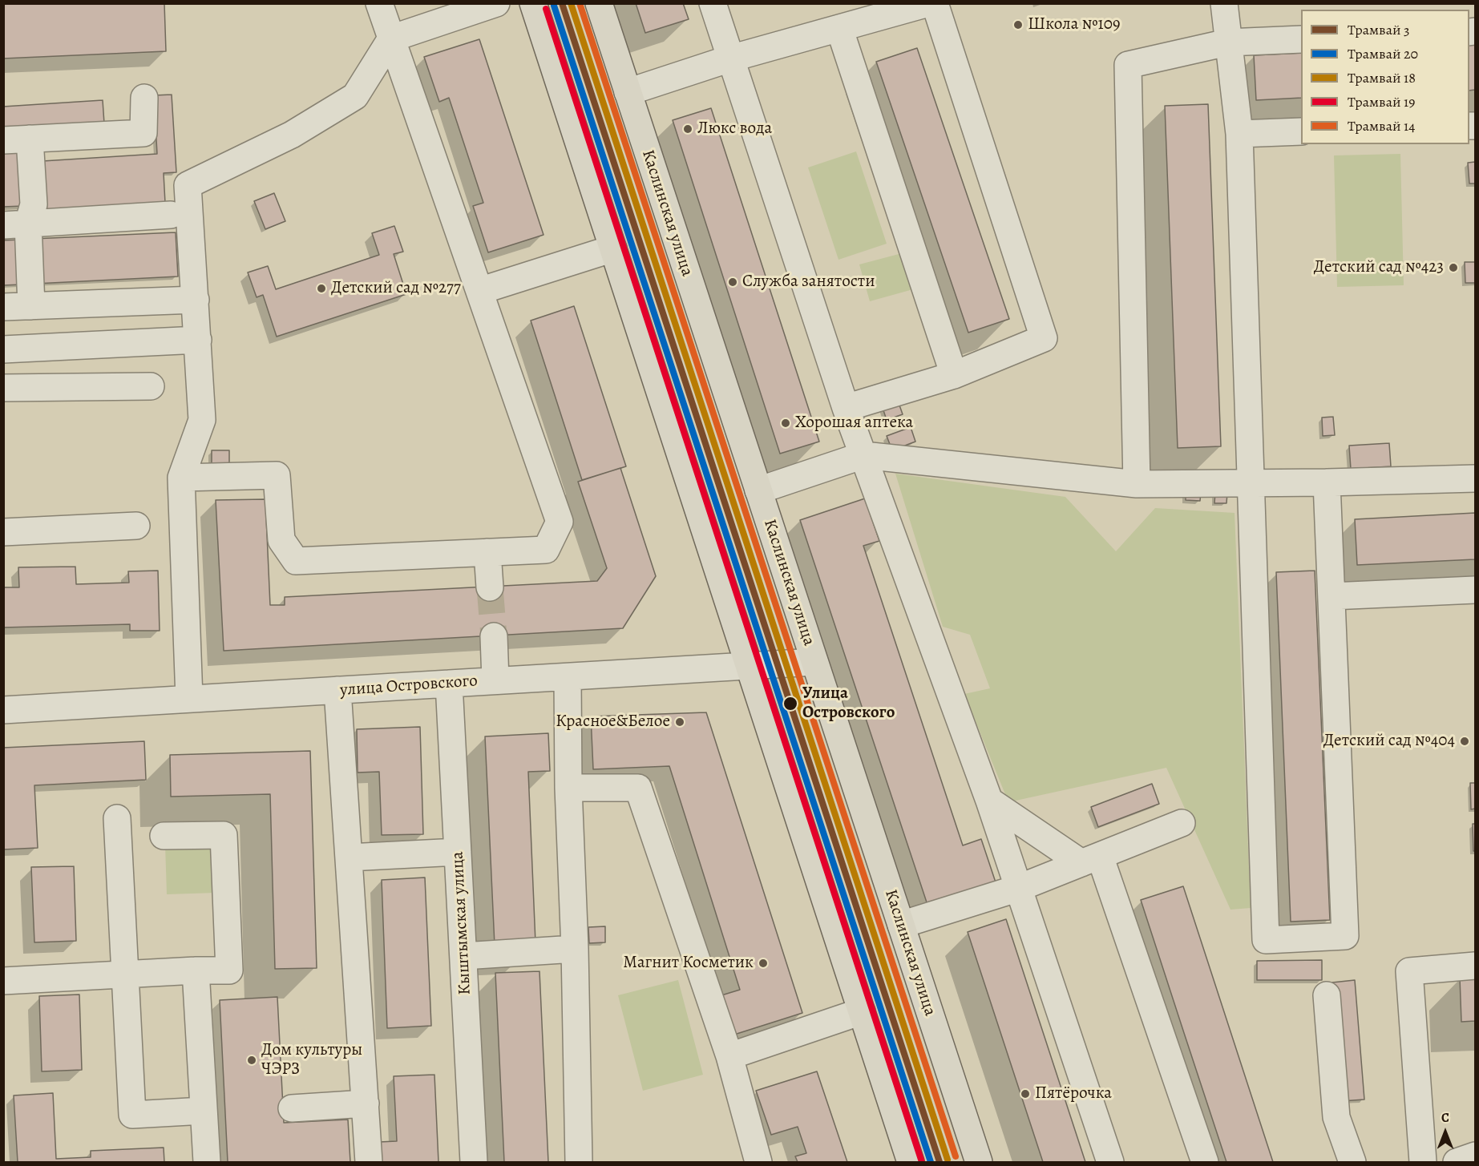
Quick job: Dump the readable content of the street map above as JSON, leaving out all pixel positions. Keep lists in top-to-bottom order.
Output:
{
  "streets": {
    "main road": ["Каслинская улица"],
    "street": ["улица Островского", "Кыштымская улица"]
  },
  "crossings": [
    ["Каслинская улица", "улица Островского"],
    ["улица Островского", "Кыштымская улица"]
  ],
  "places": [
    "Школа №109",
    "Люкс вода",
    "Детский сад №423",
    "Служба занятости",
    "Детский сад №277",
    "Хорошая аптека",
    "Улица Островского",
    "Красное&Белое",
    "Детский сад №404",
    "Магнит Косметик",
    "Дом культуры ЧЭРЗ",
    "Пятёрочка"
  ],
  "lines": [
    "tram line 3",
    "tram line 18",
    "tram line 14",
    "tram line 20",
    "tram line 19"
  ],
  "legend": [
    "Трамвай 3",
    "Трамвай 20",
    "Трамвай 18",
    "Трамвай 19",
    "Трамвай 14"
  ],
  "north": "top"
}
